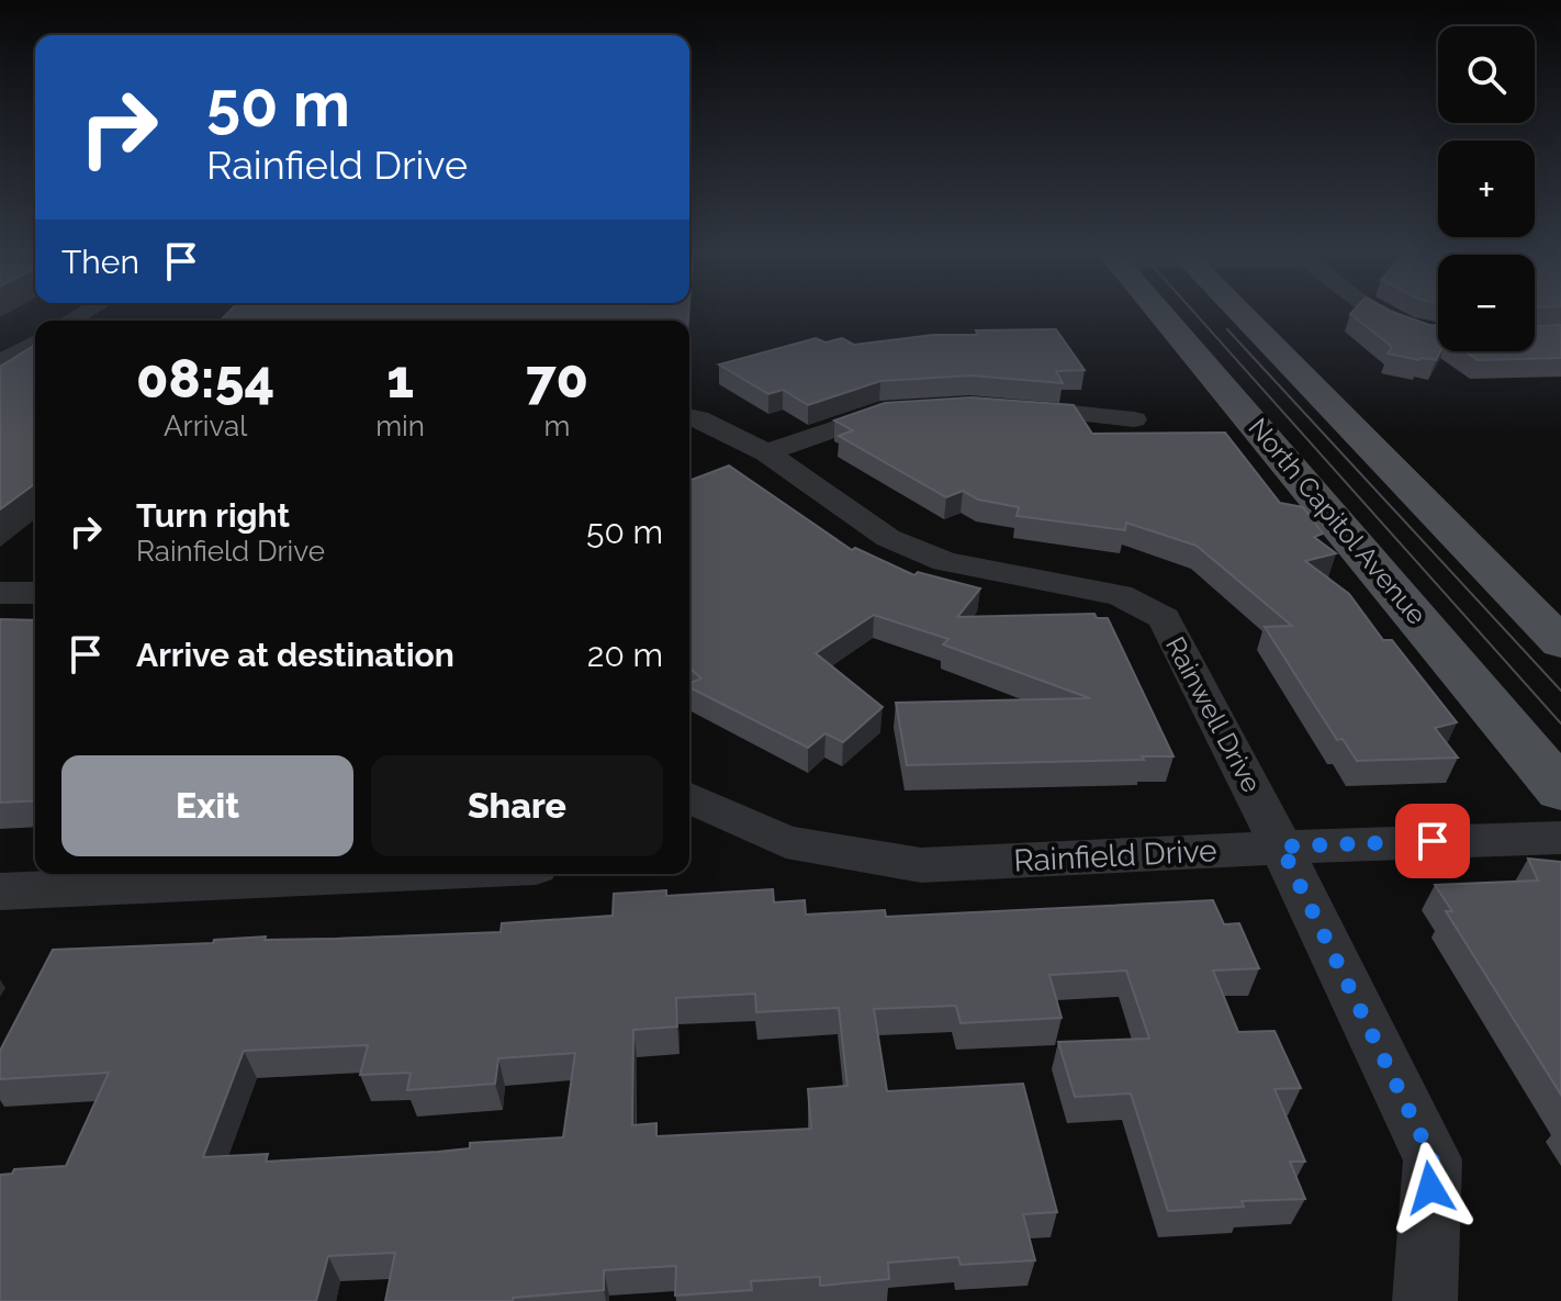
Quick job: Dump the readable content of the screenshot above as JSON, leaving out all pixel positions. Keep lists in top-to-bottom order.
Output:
{
  "streets": {
    "main road": ["North Capitol Avenue"],
    "street": ["Rainwell Drive", "Rainfield Drive"]
  },
  "crossings": [
    ["Rainwell Drive", "Rainfield Drive"]
  ],
  "page": {
    "map_buttons": ["+", "−"],
    "turn": ["50 m", "Rainfield Drive"],
    "then": "Then",
    "eta": [
      "08:54",
      "Arrival",
      "1",
      "min",
      "70",
      "m"
    ],
    "list": [
      {
        "name": "Turn right",
        "note": "Rainfield Drive",
        "value": "50 m"
      },
      {
        "name": "Arrive at destination",
        "value": "20 m"
      }
    ],
    "buttons": ["Exit", "Share"]
  }
}
